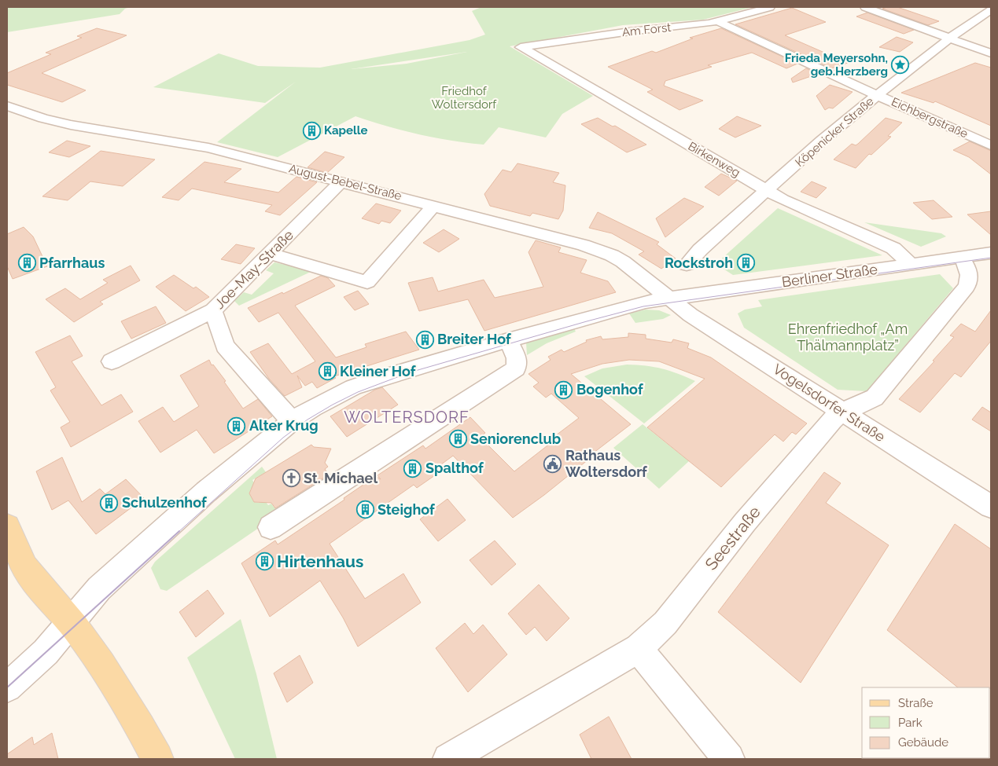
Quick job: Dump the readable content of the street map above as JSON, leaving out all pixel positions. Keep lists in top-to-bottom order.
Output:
{
  "streets": {
    "street": [
      "Am Forst",
      "Eichbergstraße",
      "Köpenicker Straße",
      "Birkenweg",
      "August-Bebel-Straße",
      "Joe-May-Straße",
      "Berliner Straße",
      "Vogelsdorfer Straße",
      "Seestraße"
    ]
  },
  "crossings": [
    ["Am Forst", "Eichbergstraße"],
    ["Am Forst", "Birkenweg"],
    ["Eichbergstraße", "Köpenicker Straße"],
    ["Köpenicker Straße", "Birkenweg"],
    ["Birkenweg", "Berliner Straße"],
    ["August-Bebel-Straße", "Joe-May-Straße"],
    ["August-Bebel-Straße", "Berliner Straße"],
    ["August-Bebel-Straße", "Vogelsdorfer Straße"],
    ["Berliner Straße", "Vogelsdorfer Straße"],
    ["Berliner Straße", "Seestraße"],
    ["Vogelsdorfer Straße", "Seestraße"]
  ],
  "districts": ["WOLTERSDORF"],
  "parks": ["Friedhof Woltersdorf", "Ehrenfriedhof „Am Thälmannplatz”"],
  "places": {
    "place": ["Frieda Meyersohn, geb.Herzberg"],
    "building": [
      "Kapelle",
      "Pfarrhaus",
      "Rockstroh",
      "Breiter Hof",
      "Kleiner Hof",
      "Bogenhof",
      "Alter Krug",
      "Seniorenclub",
      "Spalthof",
      "Schulzenhof",
      "Steighof",
      "Hirtenhaus"
    ],
    "public building": ["Rathaus Woltersdorf"],
    "church": ["St. Michael"]
  },
  "legend": ["Straße", "Park", "Gebäude"]
}
